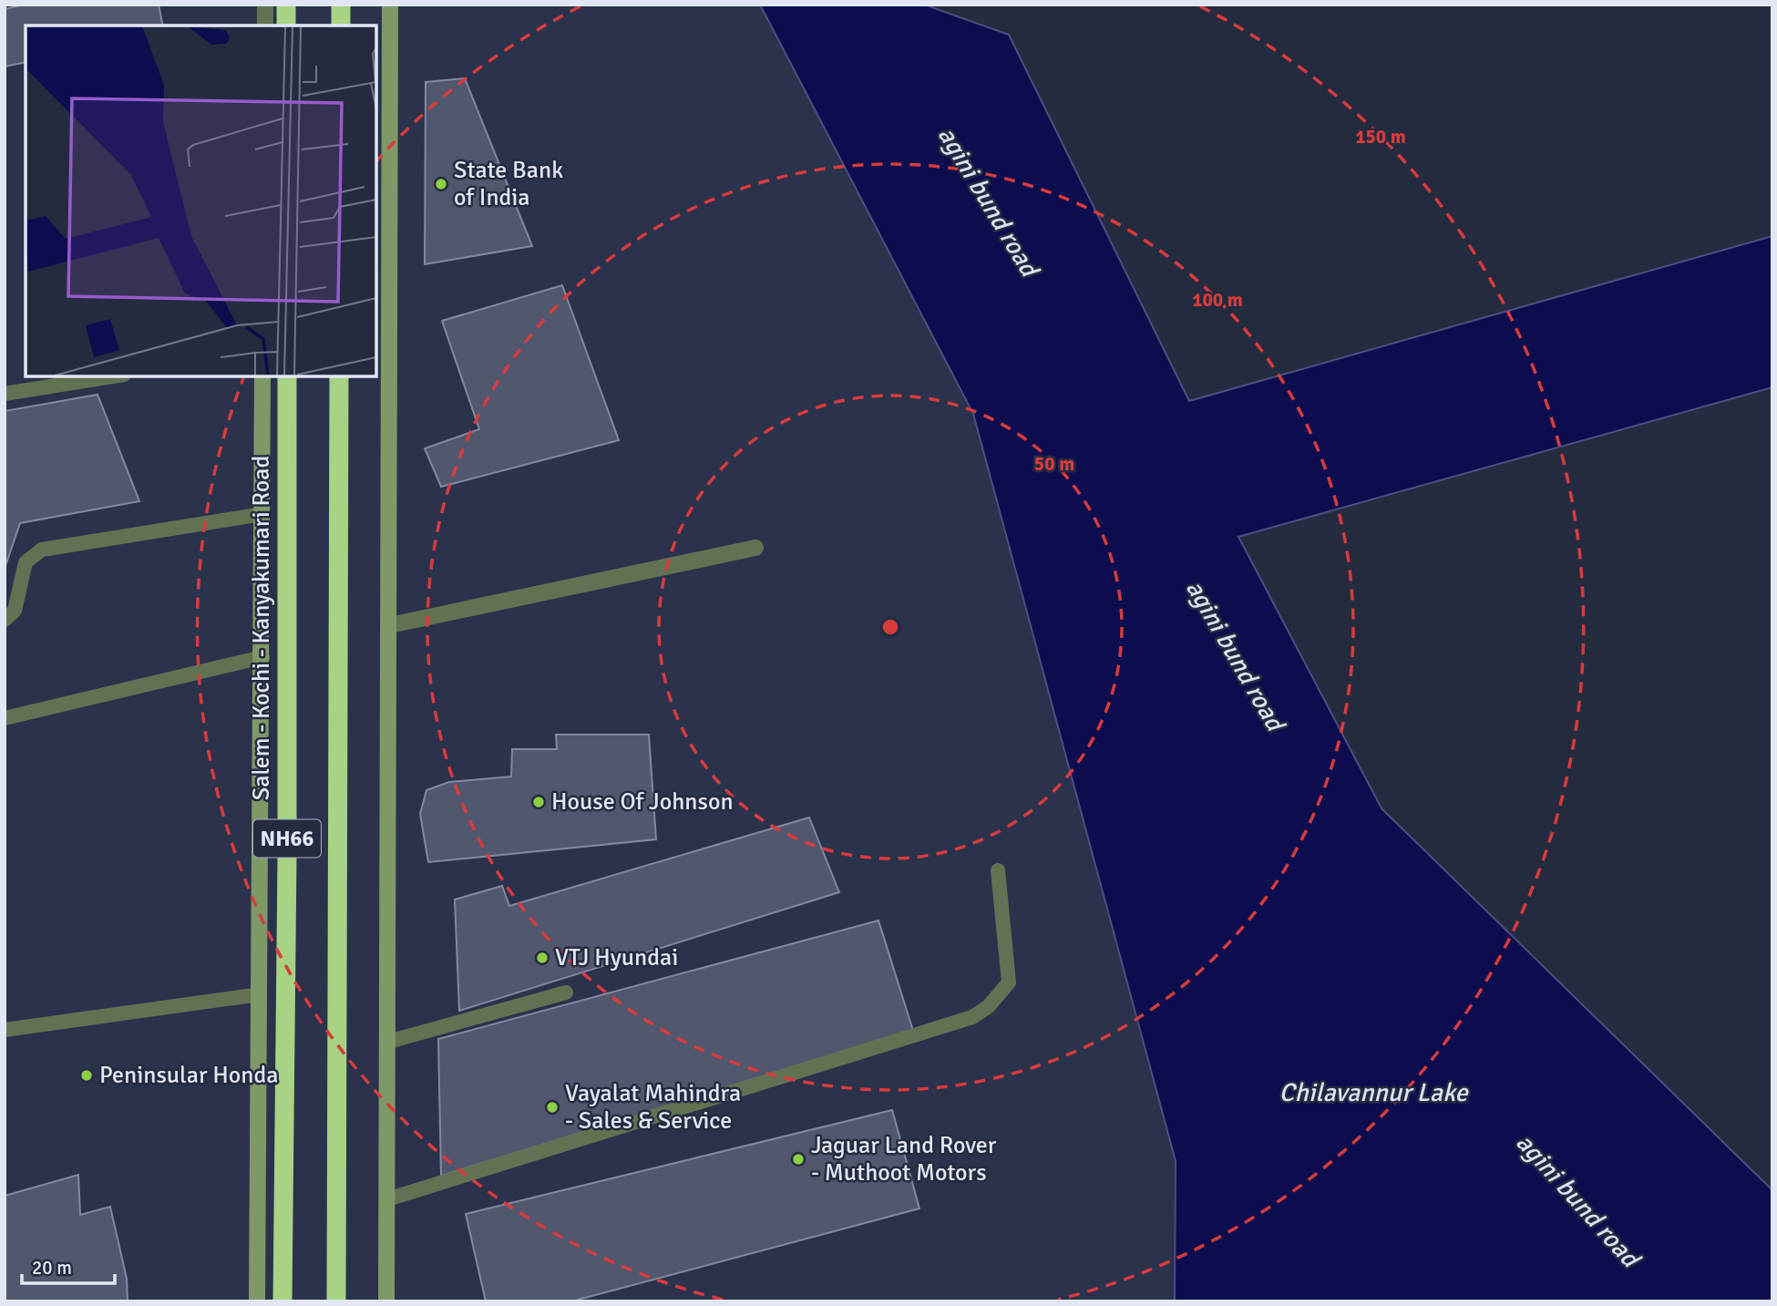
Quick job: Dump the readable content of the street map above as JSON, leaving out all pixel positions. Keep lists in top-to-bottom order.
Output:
{
  "streets": {
    "highway": ["Salem - Kochi - Kanyakumari Road", "NH66"]
  },
  "water": ["agini bund road", "Chilavannur Lake"],
  "places": [
    "State Bank of India",
    "House Of Johnson",
    "VTJ Hyundai",
    "Peninsular Honda",
    "Vayalat Mahindra - Sales & Service",
    "Jaguar Land Rover - Muthoot Motors"
  ],
  "scale_bar": "20 m",
  "rings": ["150 m", "100 m", "50 m"]
}
